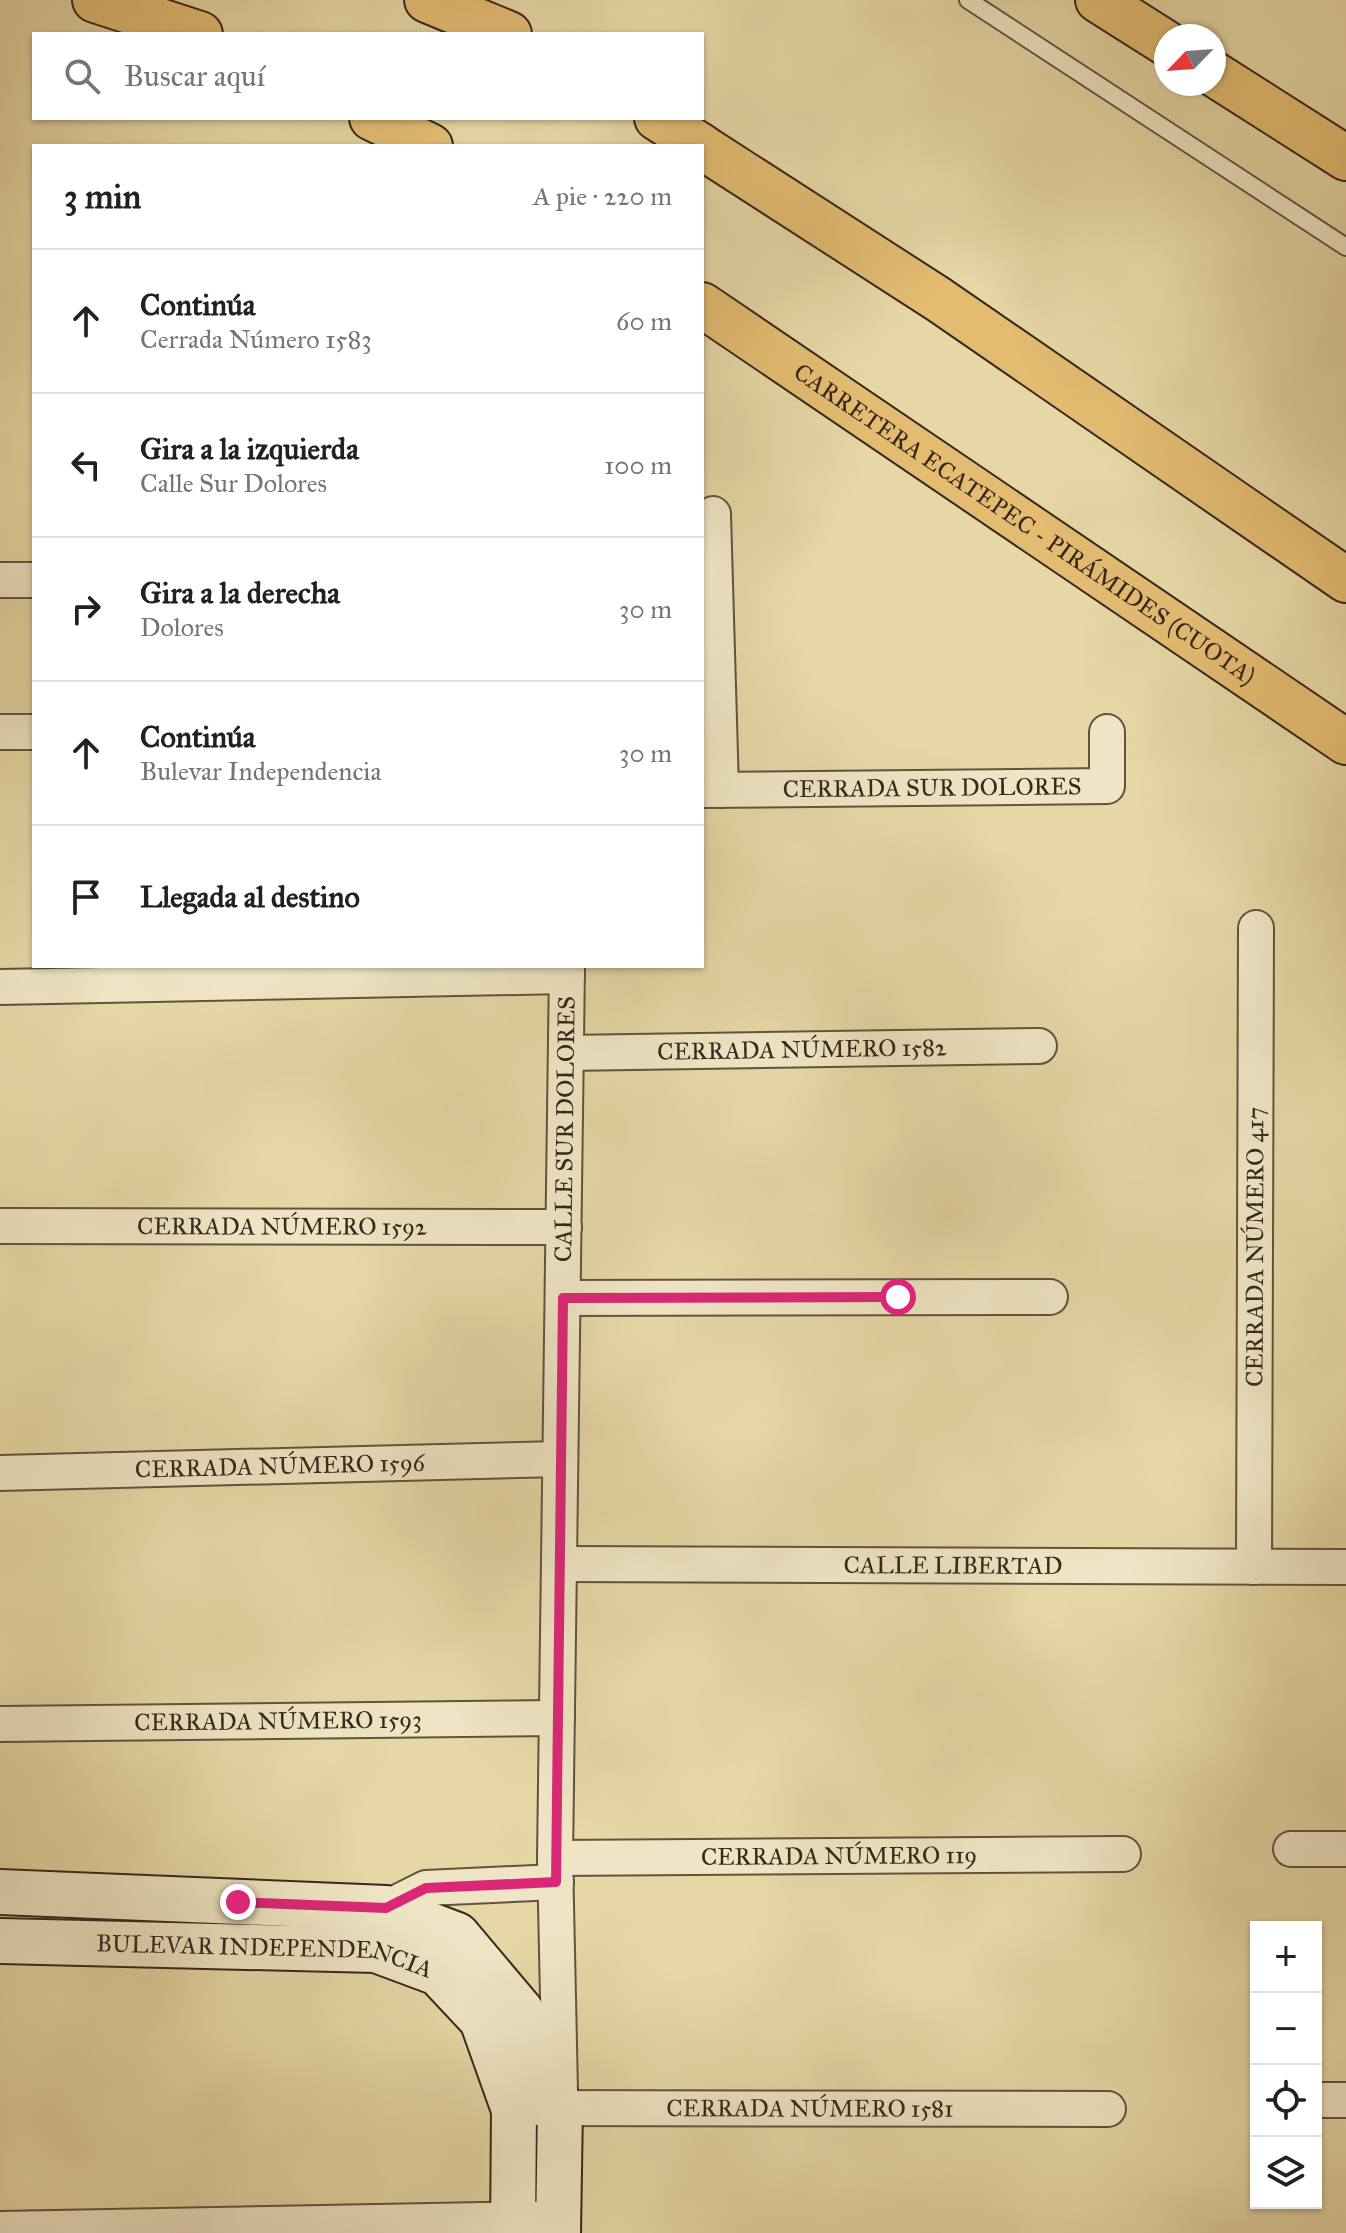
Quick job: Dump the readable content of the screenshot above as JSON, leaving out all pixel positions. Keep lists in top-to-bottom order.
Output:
{
  "streets": {
    "main road": ["CARRETERA ECATEPEC - PIRÁMIDES (CUOTA)"],
    "street": [
      "CERRADA SUR DOLORES",
      "CERRADA NÚMERO 1582",
      "CALLE SUR DOLORES",
      "CERRADA NÚMERO 1592",
      "CERRADA NÚMERO 417",
      "CERRADA NÚMERO 1596",
      "CALLE LIBERTAD",
      "CERRADA NÚMERO 1593",
      "CERRADA NÚMERO 119",
      "BULEVAR INDEPENDENCIA",
      "CERRADA NÚMERO 1581"
    ]
  },
  "crossings": [
    ["CERRADA NÚMERO 1582", "CALLE SUR DOLORES"],
    ["CALLE SUR DOLORES", "CERRADA NÚMERO 1592"],
    ["CALLE SUR DOLORES", "CERRADA NÚMERO 1596"],
    ["CALLE SUR DOLORES", "CALLE LIBERTAD"],
    ["CALLE SUR DOLORES", "CERRADA NÚMERO 1593"],
    ["CALLE SUR DOLORES", "CERRADA NÚMERO 119"],
    ["CALLE SUR DOLORES", "BULEVAR INDEPENDENCIA"],
    ["CALLE SUR DOLORES", "CERRADA NÚMERO 1581"],
    ["CERRADA NÚMERO 417", "CALLE LIBERTAD"],
    ["CERRADA NÚMERO 119", "BULEVAR INDEPENDENCIA"],
    ["BULEVAR INDEPENDENCIA", "CERRADA NÚMERO 1581"]
  ],
  "north": "bottom left",
  "page": {
    "search": "Buscar aquí",
    "heading": ["3 min", "A pie · 220 m"],
    "list": [
      ["Continúa", "Cerrada Número 1583", "60 m"],
      ["Gira a la izquierda", "Calle Sur Dolores", "100 m"],
      ["Gira a la derecha", "Dolores", "30 m"],
      ["Continúa", "Bulevar Independencia", "30 m"],
      "Llegada al destino"
    ],
    "map_buttons": ["+", "−"]
  }
}
